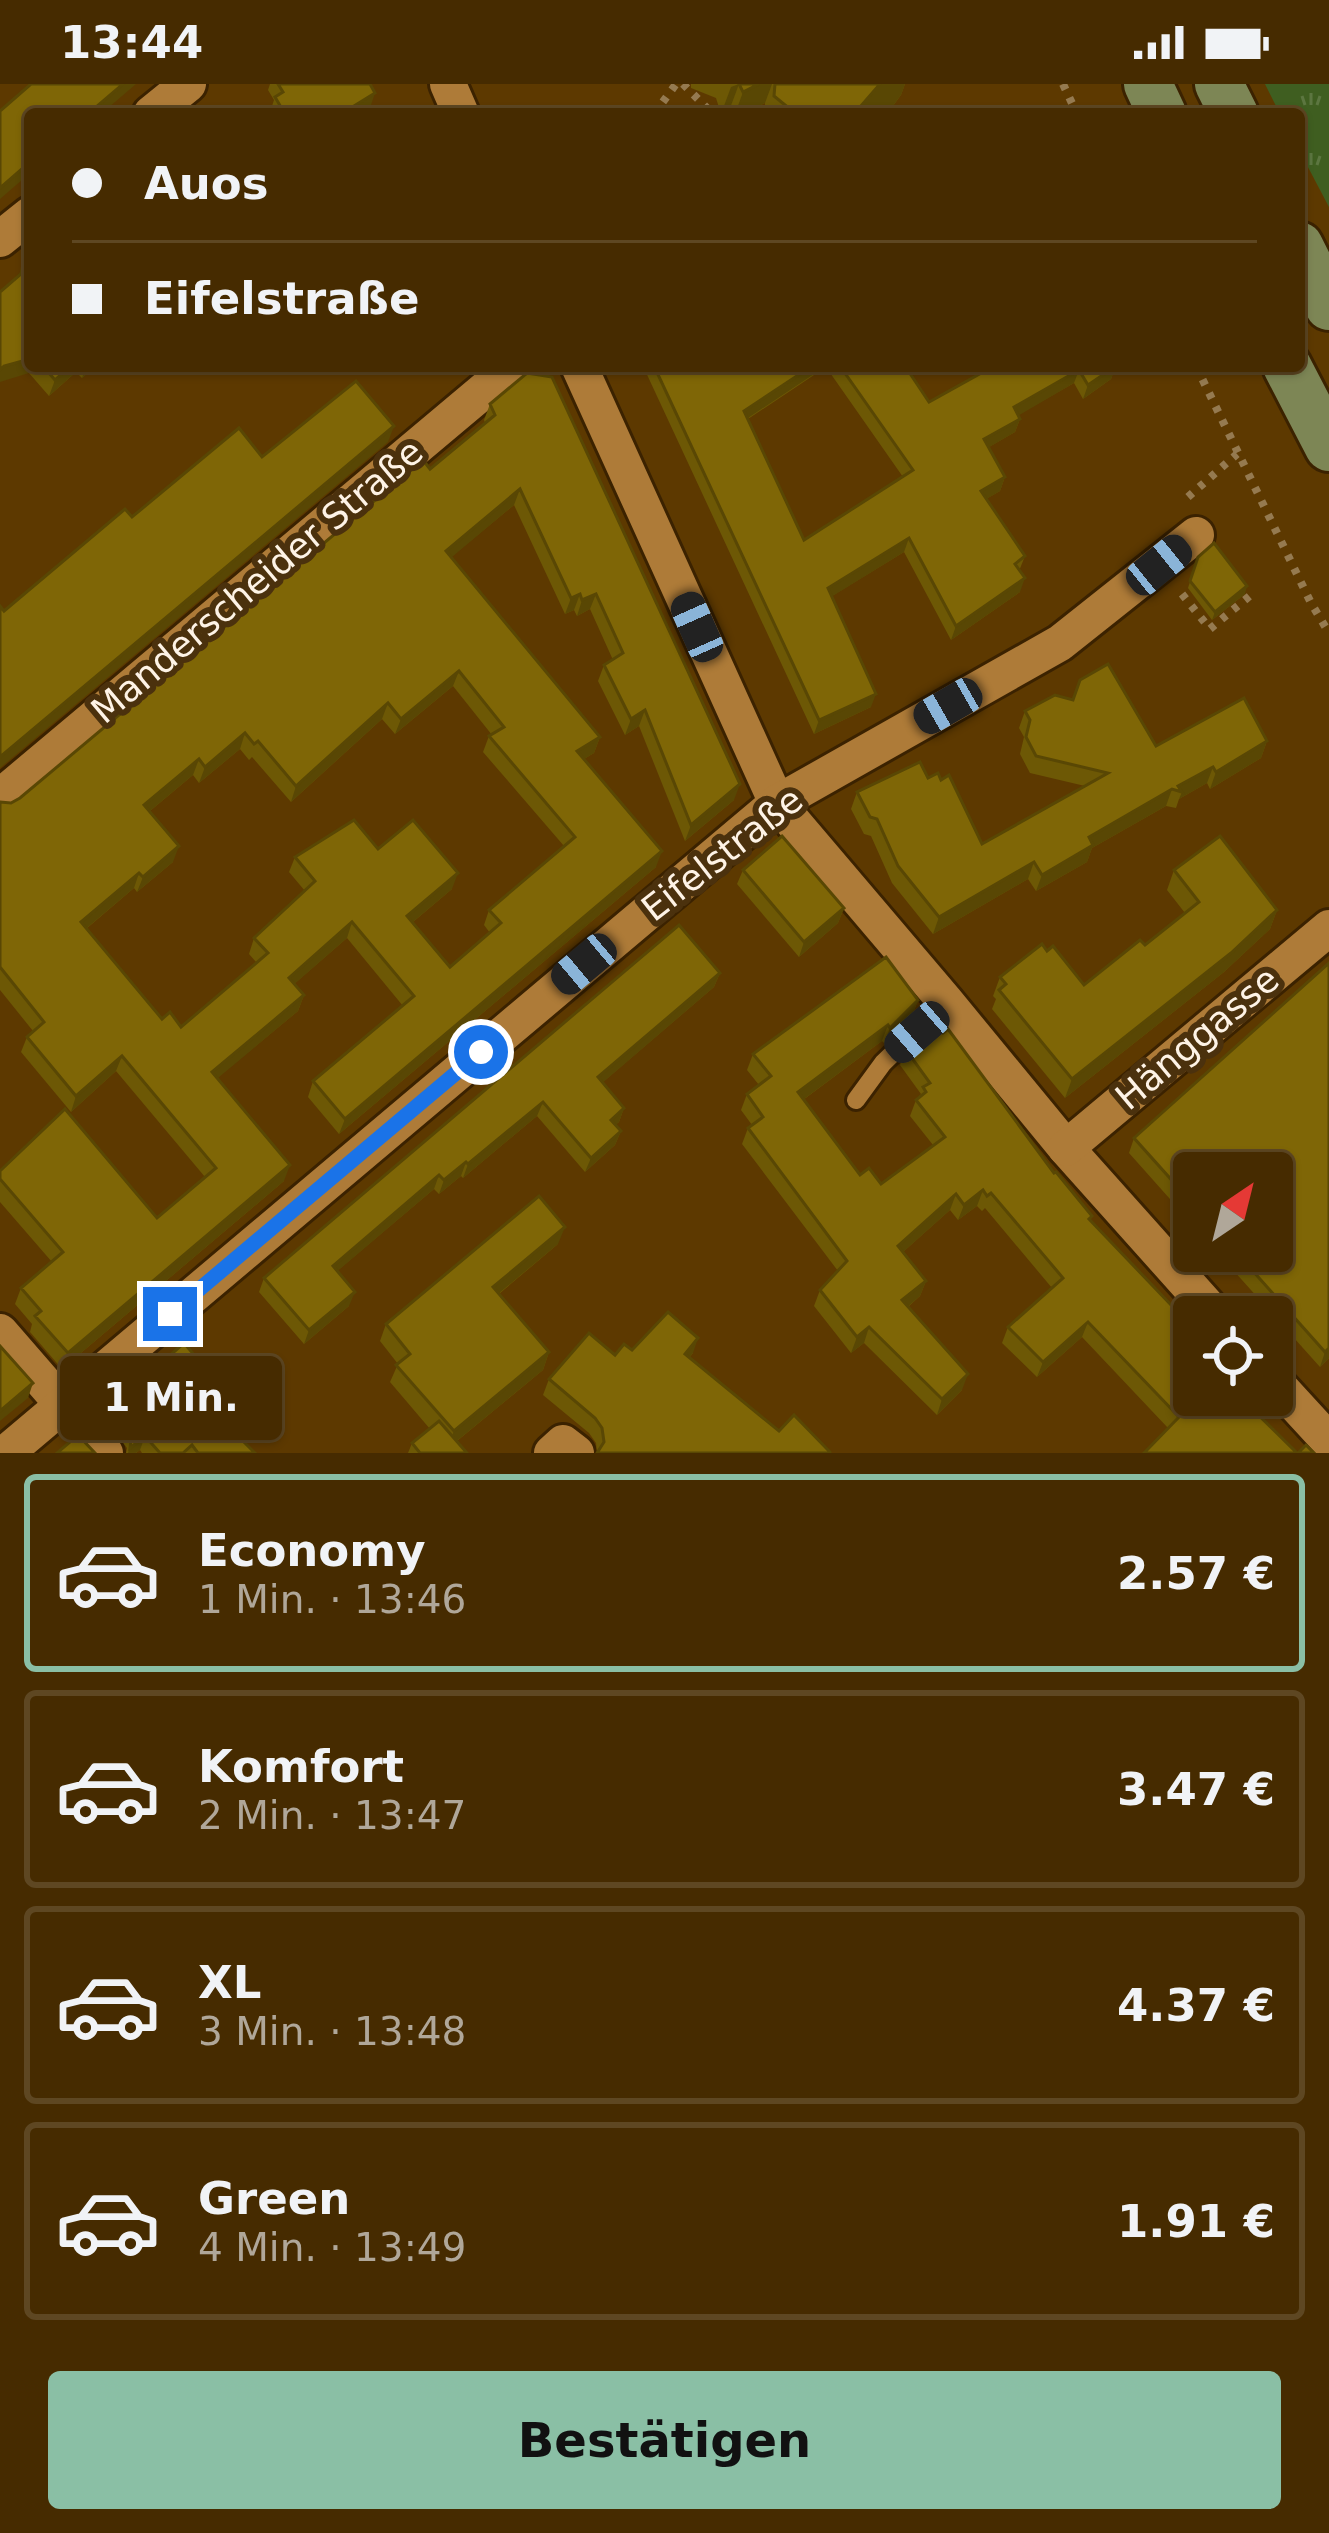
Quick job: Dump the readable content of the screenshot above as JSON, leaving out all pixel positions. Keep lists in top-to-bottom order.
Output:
{
  "streets": {
    "street": ["Manderscheider Straße", "Eifelstraße", "Hänggasse"]
  },
  "north": "top right",
  "page": {
    "status": "13:44",
    "banner": ["Auos", "Eifelstraße"],
    "bubble": "1 Min.",
    "list": [
      {
        "name": "Economy",
        "note": "1 Min. · 13:46",
        "value": "2.57 €"
      },
      {
        "name": "Komfort",
        "note": "2 Min. · 13:47",
        "value": "3.47 €"
      },
      {
        "name": "XL",
        "note": "3 Min. · 13:48",
        "value": "4.37 €"
      },
      {
        "name": "Green",
        "note": "4 Min. · 13:49",
        "value": "1.91 €"
      }
    ],
    "buttons": "Bestätigen"
  }
}
